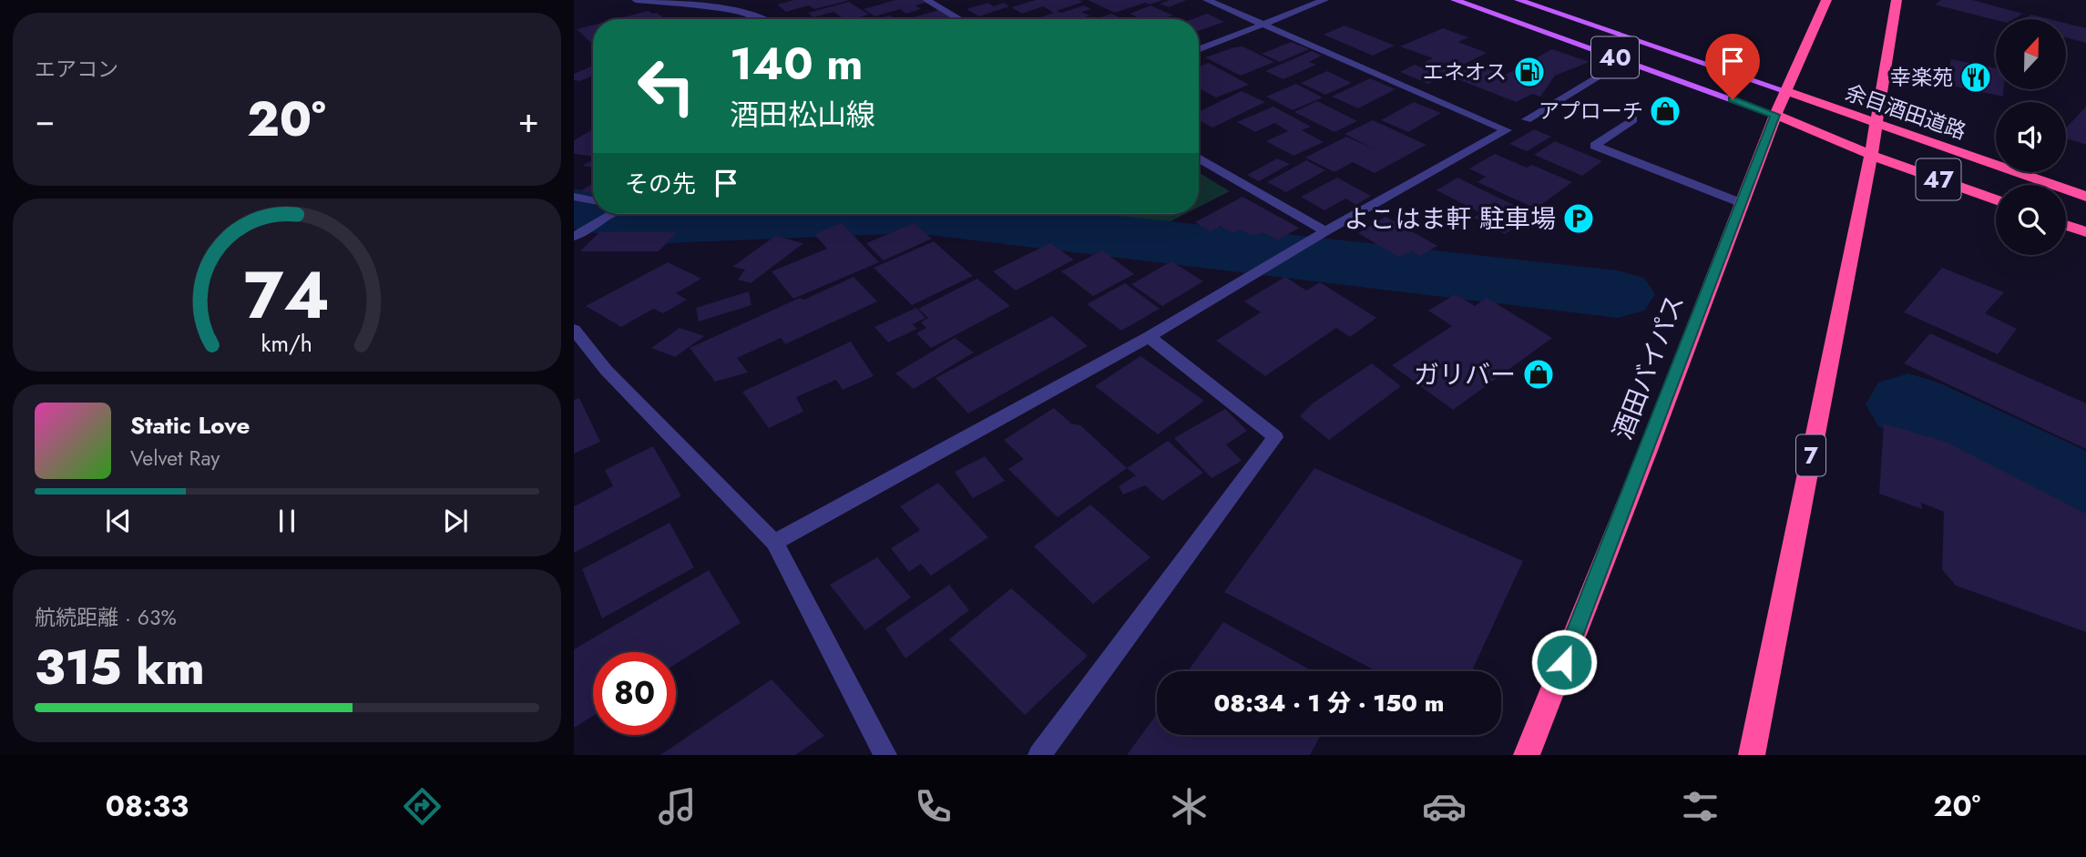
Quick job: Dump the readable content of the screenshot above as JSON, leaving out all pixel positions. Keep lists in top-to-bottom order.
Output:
{
  "streets": {
    "highway": [
      "余目酒田道路",
      "47",
      "酒田バイパス",
      "7"
    ],
    "main road": ["40"]
  },
  "crossings": [
    ["40", "余目酒田道路"],
    ["40", "酒田バイパス"],
    ["余目酒田道路", "酒田バイパス"],
    ["余目酒田道路", "7"]
  ],
  "places": {
    "fuel station": ["エネオス"],
    "restaurant": ["幸楽苑"],
    "shop": ["アプローチ", "ガリバー"],
    "parking": ["よこはま軒 駐車場"]
  },
  "north": "top",
  "page": {
    "tile": [
      "エアコン",
      ["航続距離 · 63%", "315 km"]
    ],
    "turn": ["140 m", "酒田松山線"],
    "heat": ["−", "20°", "+"],
    "then": "その先",
    "song": ["Static Love", "Velvet Ray"],
    "limit": "80",
    "trip": "08:34 · 1 分 · 150 m",
    "tabs": ["08:33", "20°"],
    "gauge": ["74", "km/h"]
  }
}
